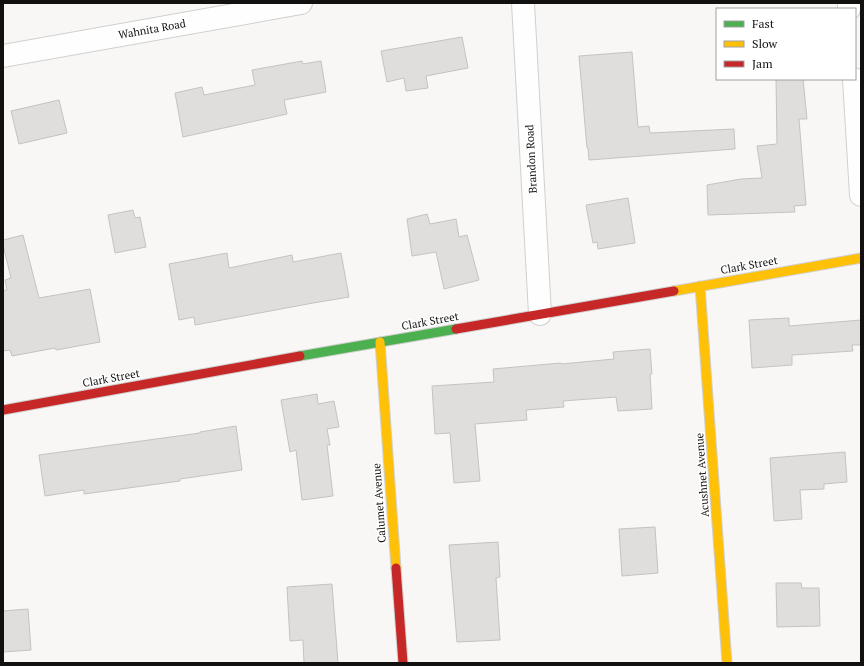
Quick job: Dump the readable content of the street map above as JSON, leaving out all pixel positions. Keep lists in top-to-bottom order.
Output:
{
  "streets": {
    "street": [
      "Wahnita Road",
      "Brandon Road",
      "Clark Street",
      "Acushnet Avenue",
      "Calumet Avenue"
    ]
  },
  "crossings": [
    ["Brandon Road", "Clark Street"],
    ["Clark Street", "Acushnet Avenue"],
    ["Clark Street", "Calumet Avenue"]
  ],
  "legend": ["Fast", "Slow", "Jam"]
}
